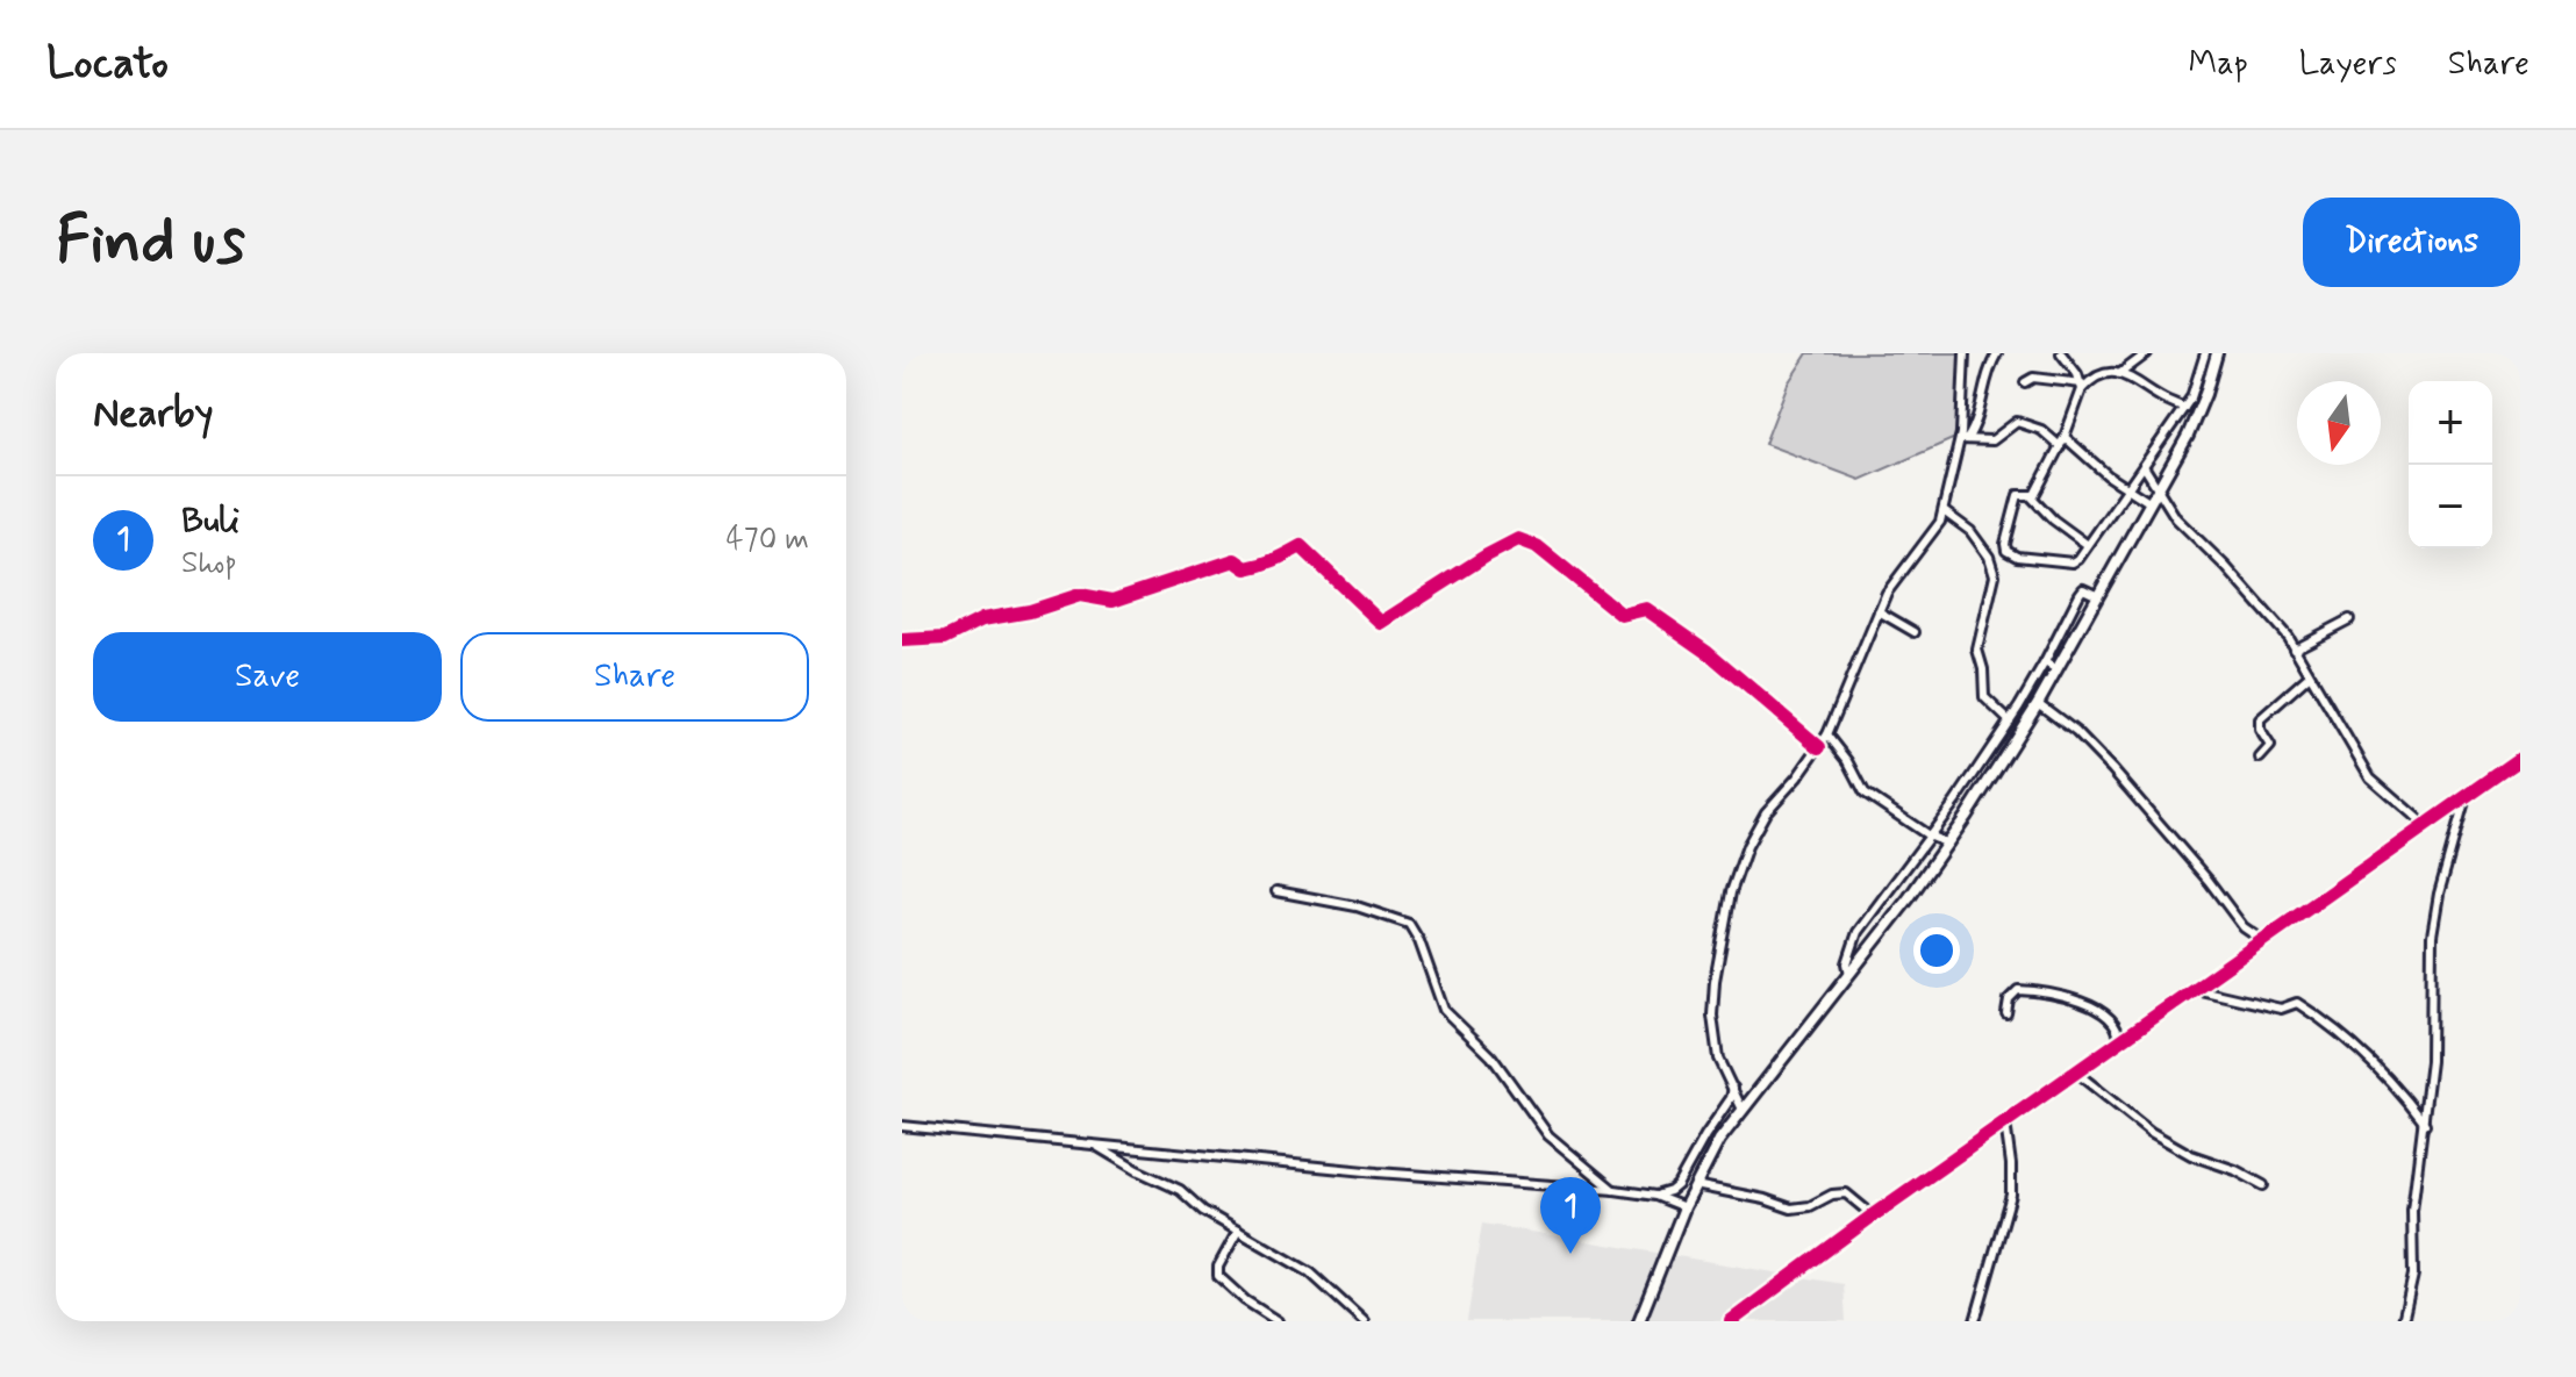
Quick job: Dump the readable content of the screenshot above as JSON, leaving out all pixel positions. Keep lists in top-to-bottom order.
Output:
{
  "north": "bottom",
  "page": {
    "header": "Locato",
    "nav": ["Map", "Layers", "Share"],
    "buttons": [
      "Directions",
      ["Save", "Share"]
    ],
    "title": "Find us",
    "heading": "Nearby",
    "map_buttons": ["+", "−"],
    "list": [
      {
        "mark": "1",
        "name": "Buli",
        "note": "Shop",
        "value": "470 m"
      }
    ],
    "pins": "1"
  }
}
